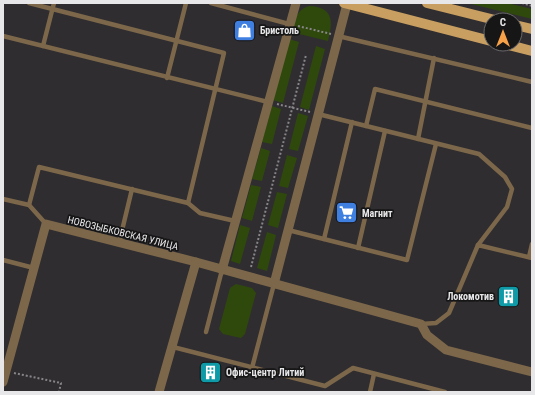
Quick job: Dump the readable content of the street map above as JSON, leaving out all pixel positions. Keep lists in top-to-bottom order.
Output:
{
  "streets": {
    "street": ["НОВОЗЫБКОВСКАЯ УЛИЦА"]
  },
  "places": {
    "shop": ["Бристоль"],
    "supermarket": ["Магнит"],
    "building": ["Локомотив", "Офис-центр Литий"]
  },
  "north": "top"
}
